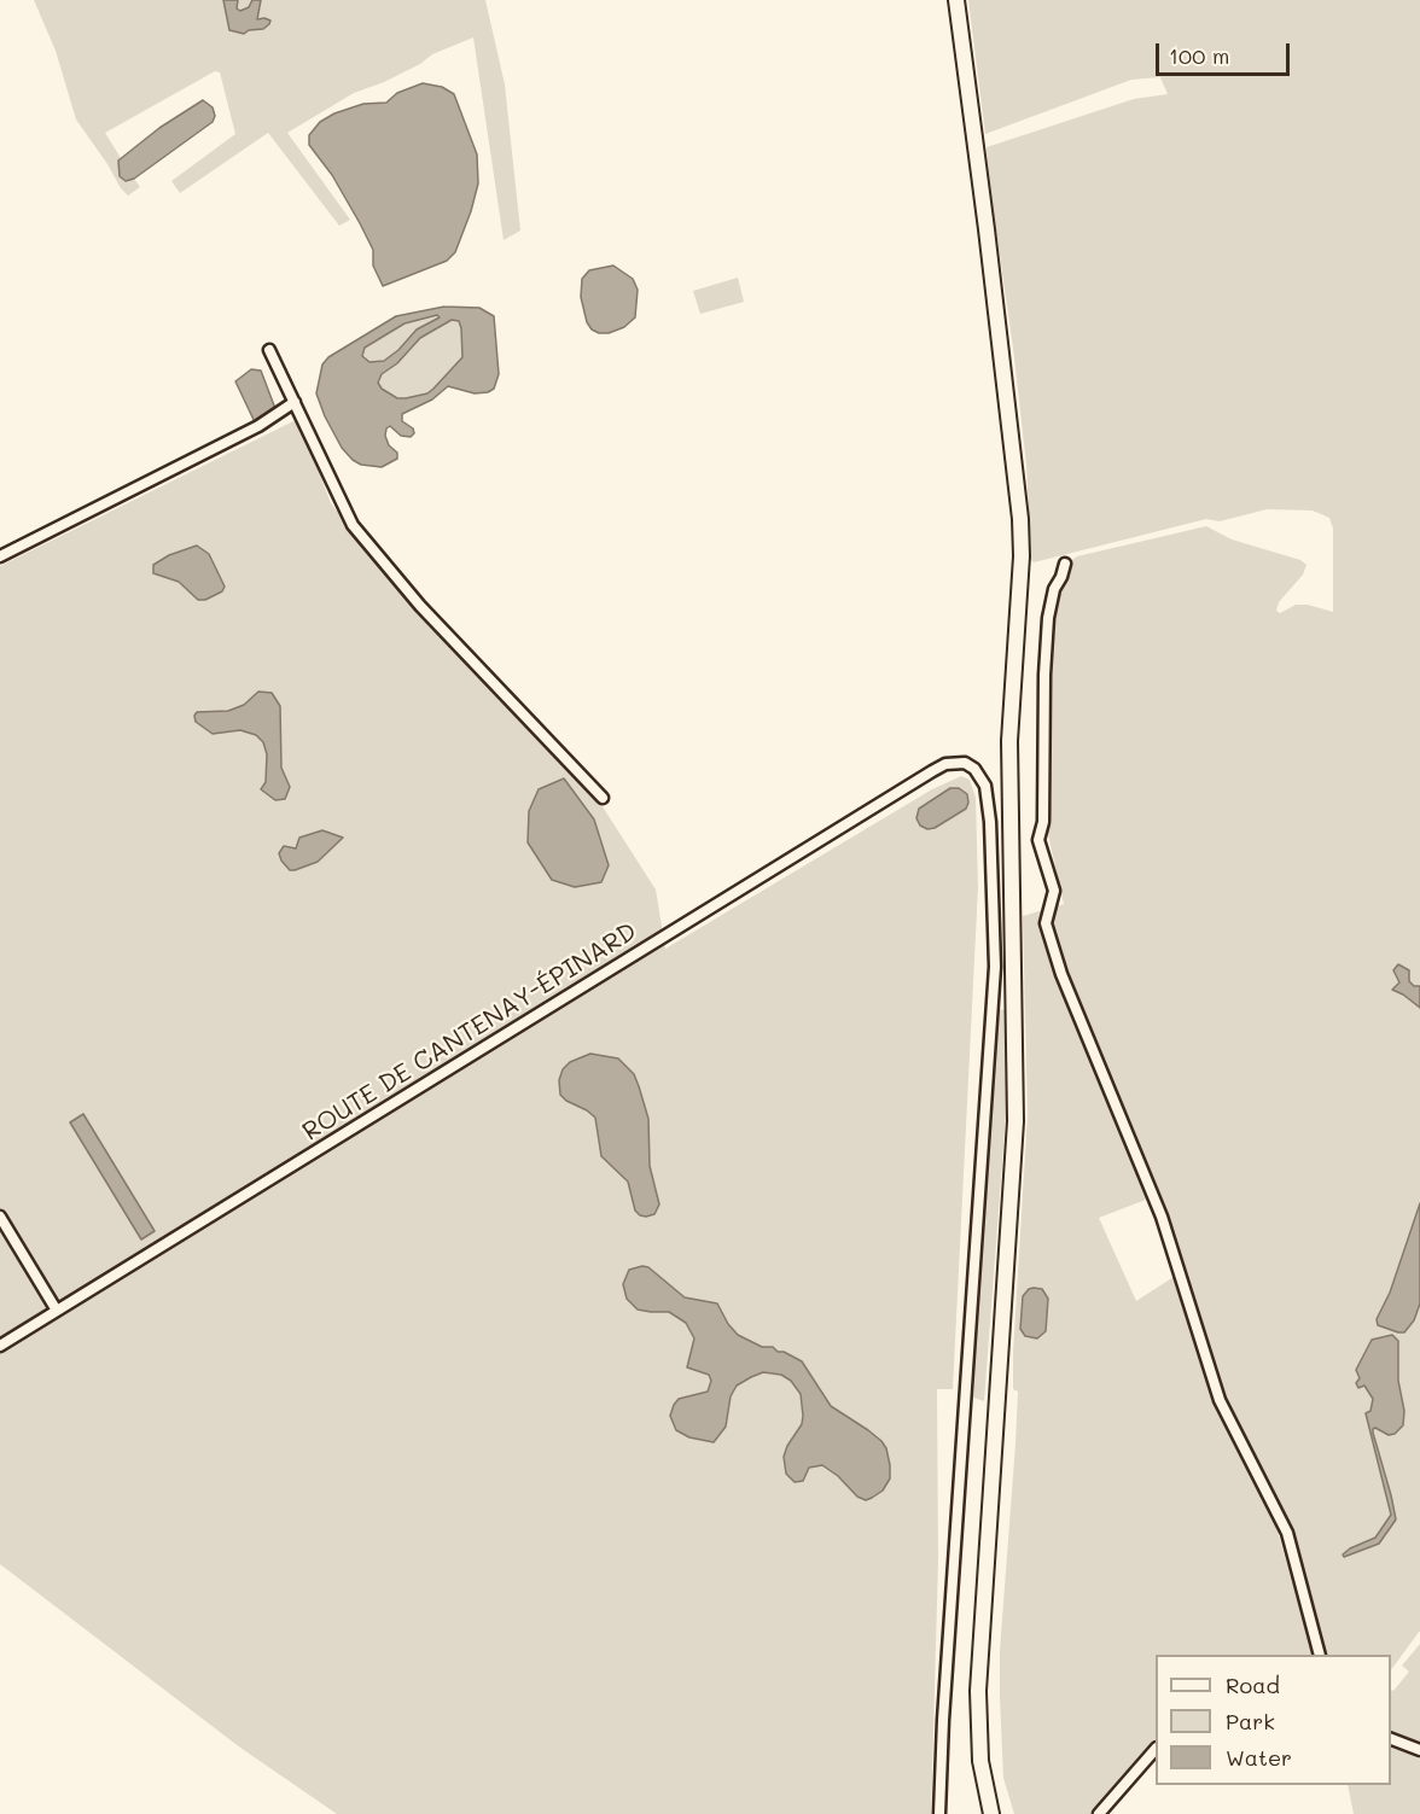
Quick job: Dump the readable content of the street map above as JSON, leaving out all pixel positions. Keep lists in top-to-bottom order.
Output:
{
  "streets": {
    "street": ["ROUTE DE CANTENAY-ÉPINARD"]
  },
  "legend": ["Road", "Park", "Water"],
  "scale_bar": "100 m"
}
